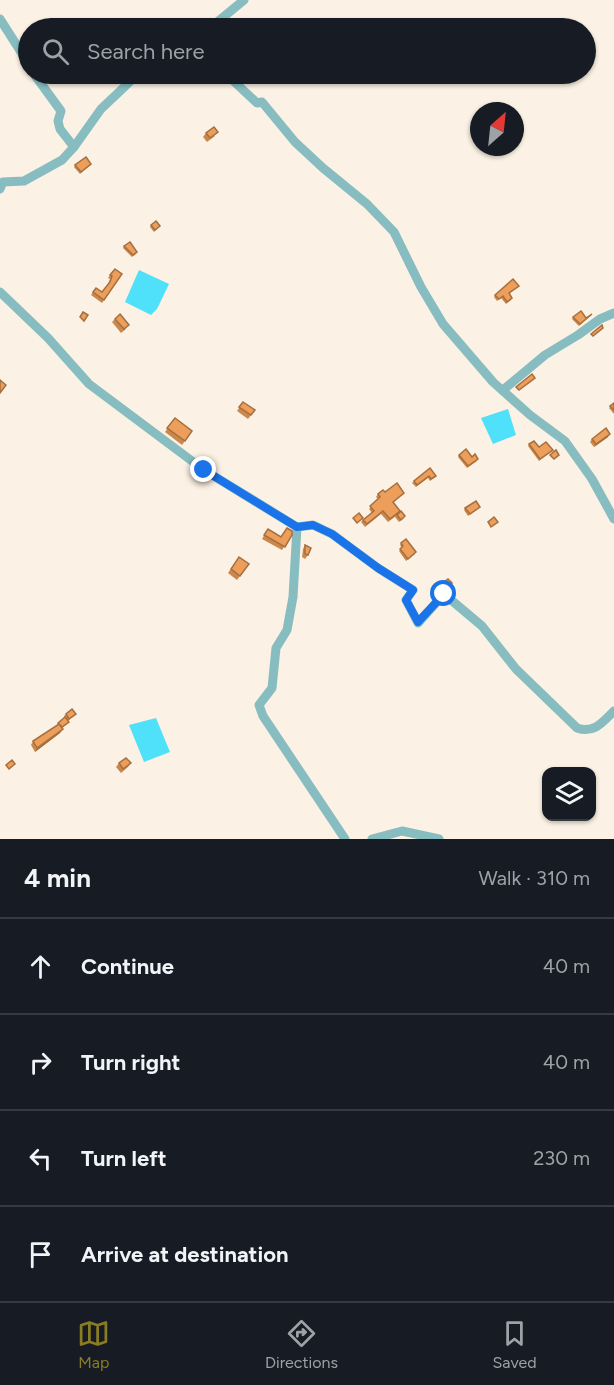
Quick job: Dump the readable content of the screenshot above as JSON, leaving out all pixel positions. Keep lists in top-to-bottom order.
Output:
{
  "north": "top right",
  "page": {
    "search": "Search here",
    "heading": ["4 min", "Walk · 310 m"],
    "list": [
      ["Continue", "40 m"],
      ["Turn right", "40 m"],
      ["Turn left", "230 m"],
      "Arrive at destination"
    ],
    "nav": ["Map", "Directions", "Saved"]
  }
}
